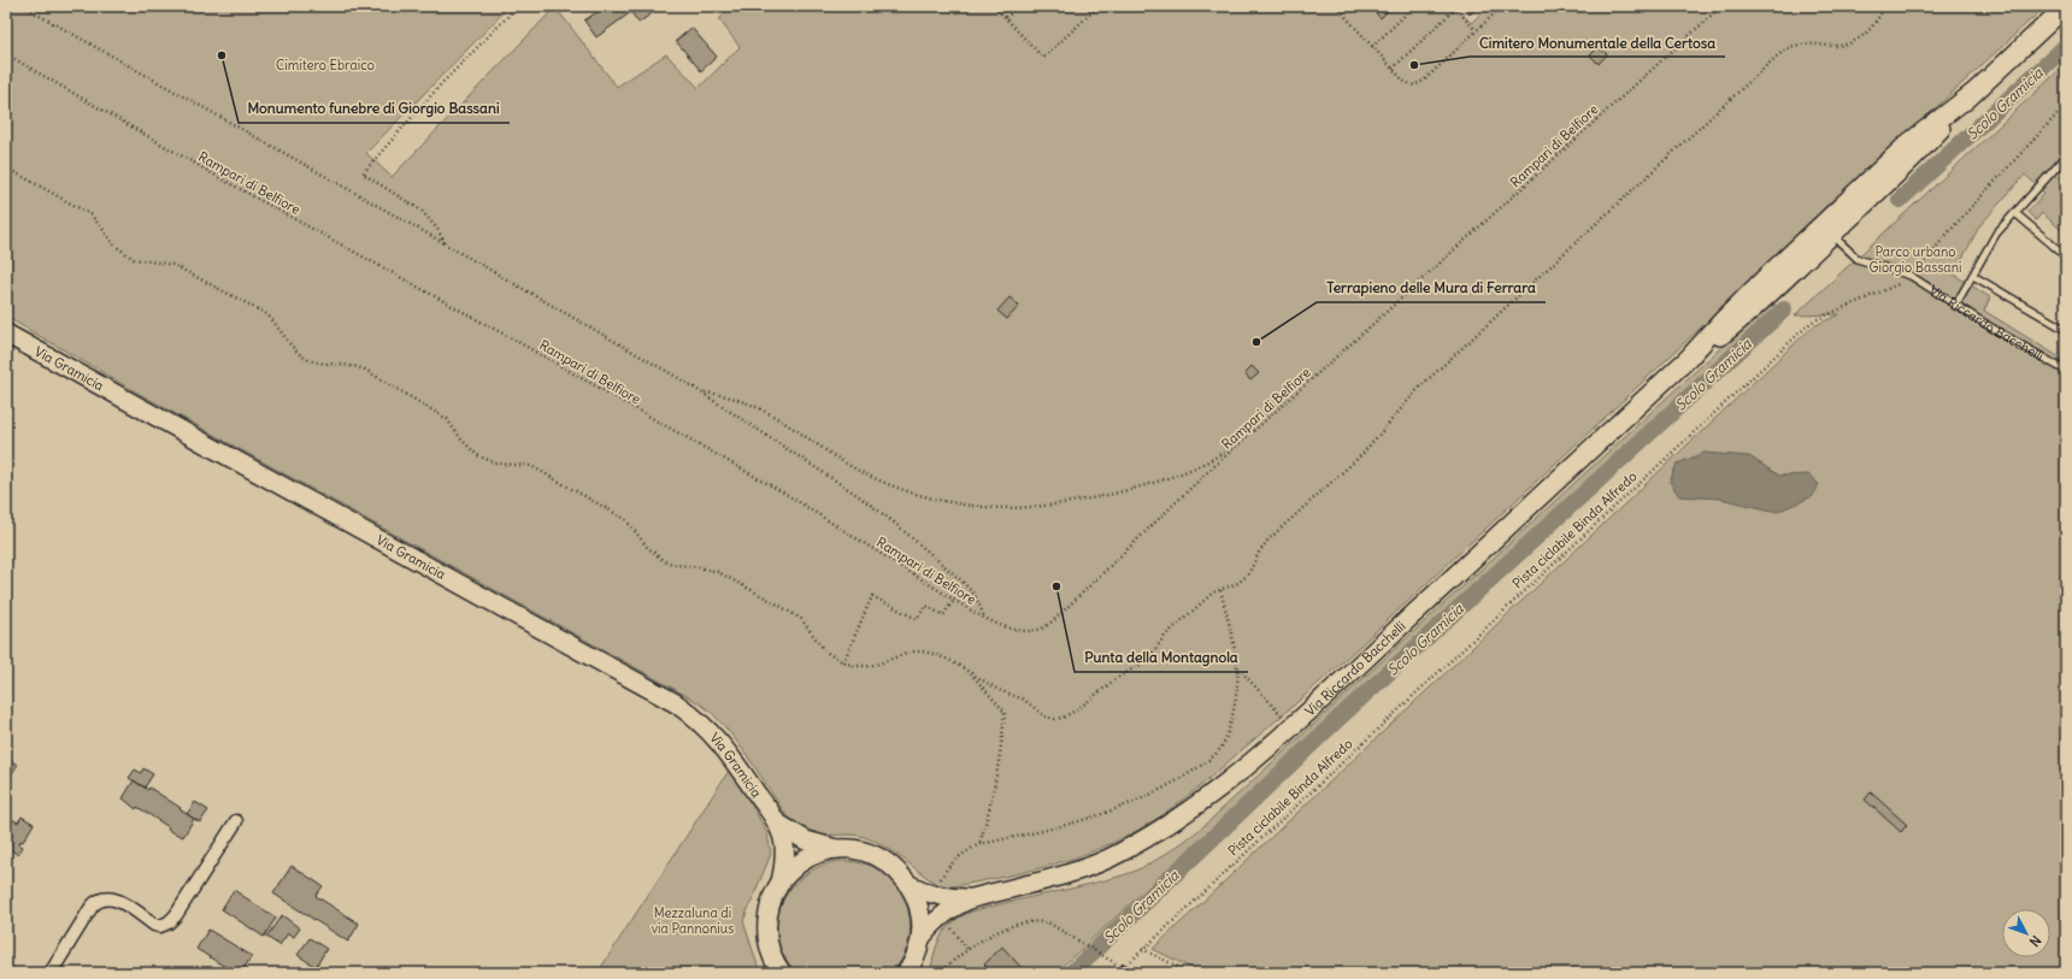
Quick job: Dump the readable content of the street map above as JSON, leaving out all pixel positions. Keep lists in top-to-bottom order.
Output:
{
  "streets": {
    "main road": ["Via Riccardo Bacchelli", "Via Gramicia"],
    "path": ["Rampari di Belfiore", "Pista ciclabile Binda Alfredo"]
  },
  "crossings": [
    ["Via Riccardo Bacchelli", "Via Gramicia"],
    ["Via Riccardo Bacchelli", "Pista ciclabile Binda Alfredo"]
  ],
  "water": ["Scolo Gramicia"],
  "parks": ["Cimitero Ebraico", "Parco urbano Giorgio Bassani", "Mezzaluna di via Pannonius"],
  "places": [
    "Monumento funebre di Giorgio Bassani",
    "Cimitero Monumentale della Certosa",
    "Terrapieno delle Mura di Ferrara",
    "Punta della Montagnola"
  ],
  "north": "bottom right"
}
